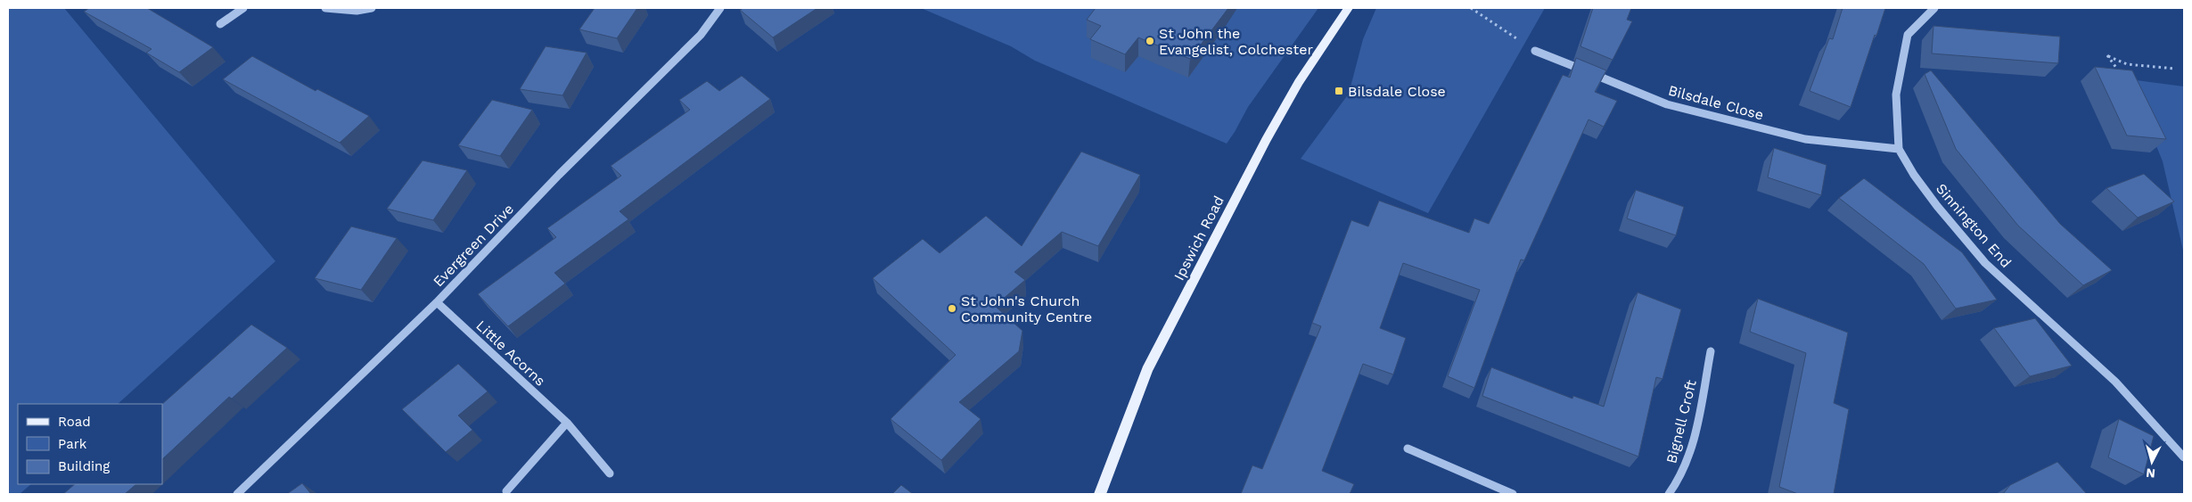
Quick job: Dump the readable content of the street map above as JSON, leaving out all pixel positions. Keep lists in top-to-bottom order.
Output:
{
  "streets": {
    "main road": ["Ipswich Road"],
    "street": [
      "Bilsdale Close",
      "Sinnington End",
      "Evergreen Drive",
      "Little Acorns",
      "Bignell Croft"
    ]
  },
  "crossings": [
    ["Bilsdale Close", "Sinnington End"],
    ["Evergreen Drive", "Little Acorns"]
  ],
  "places": {
    "other": ["St John the Evangelist, Colchester", "St John's Church Community Centre"],
    "transit": ["Bilsdale Close"]
  },
  "legend": ["Road", "Park", "Building"],
  "north": "bottom"
}
